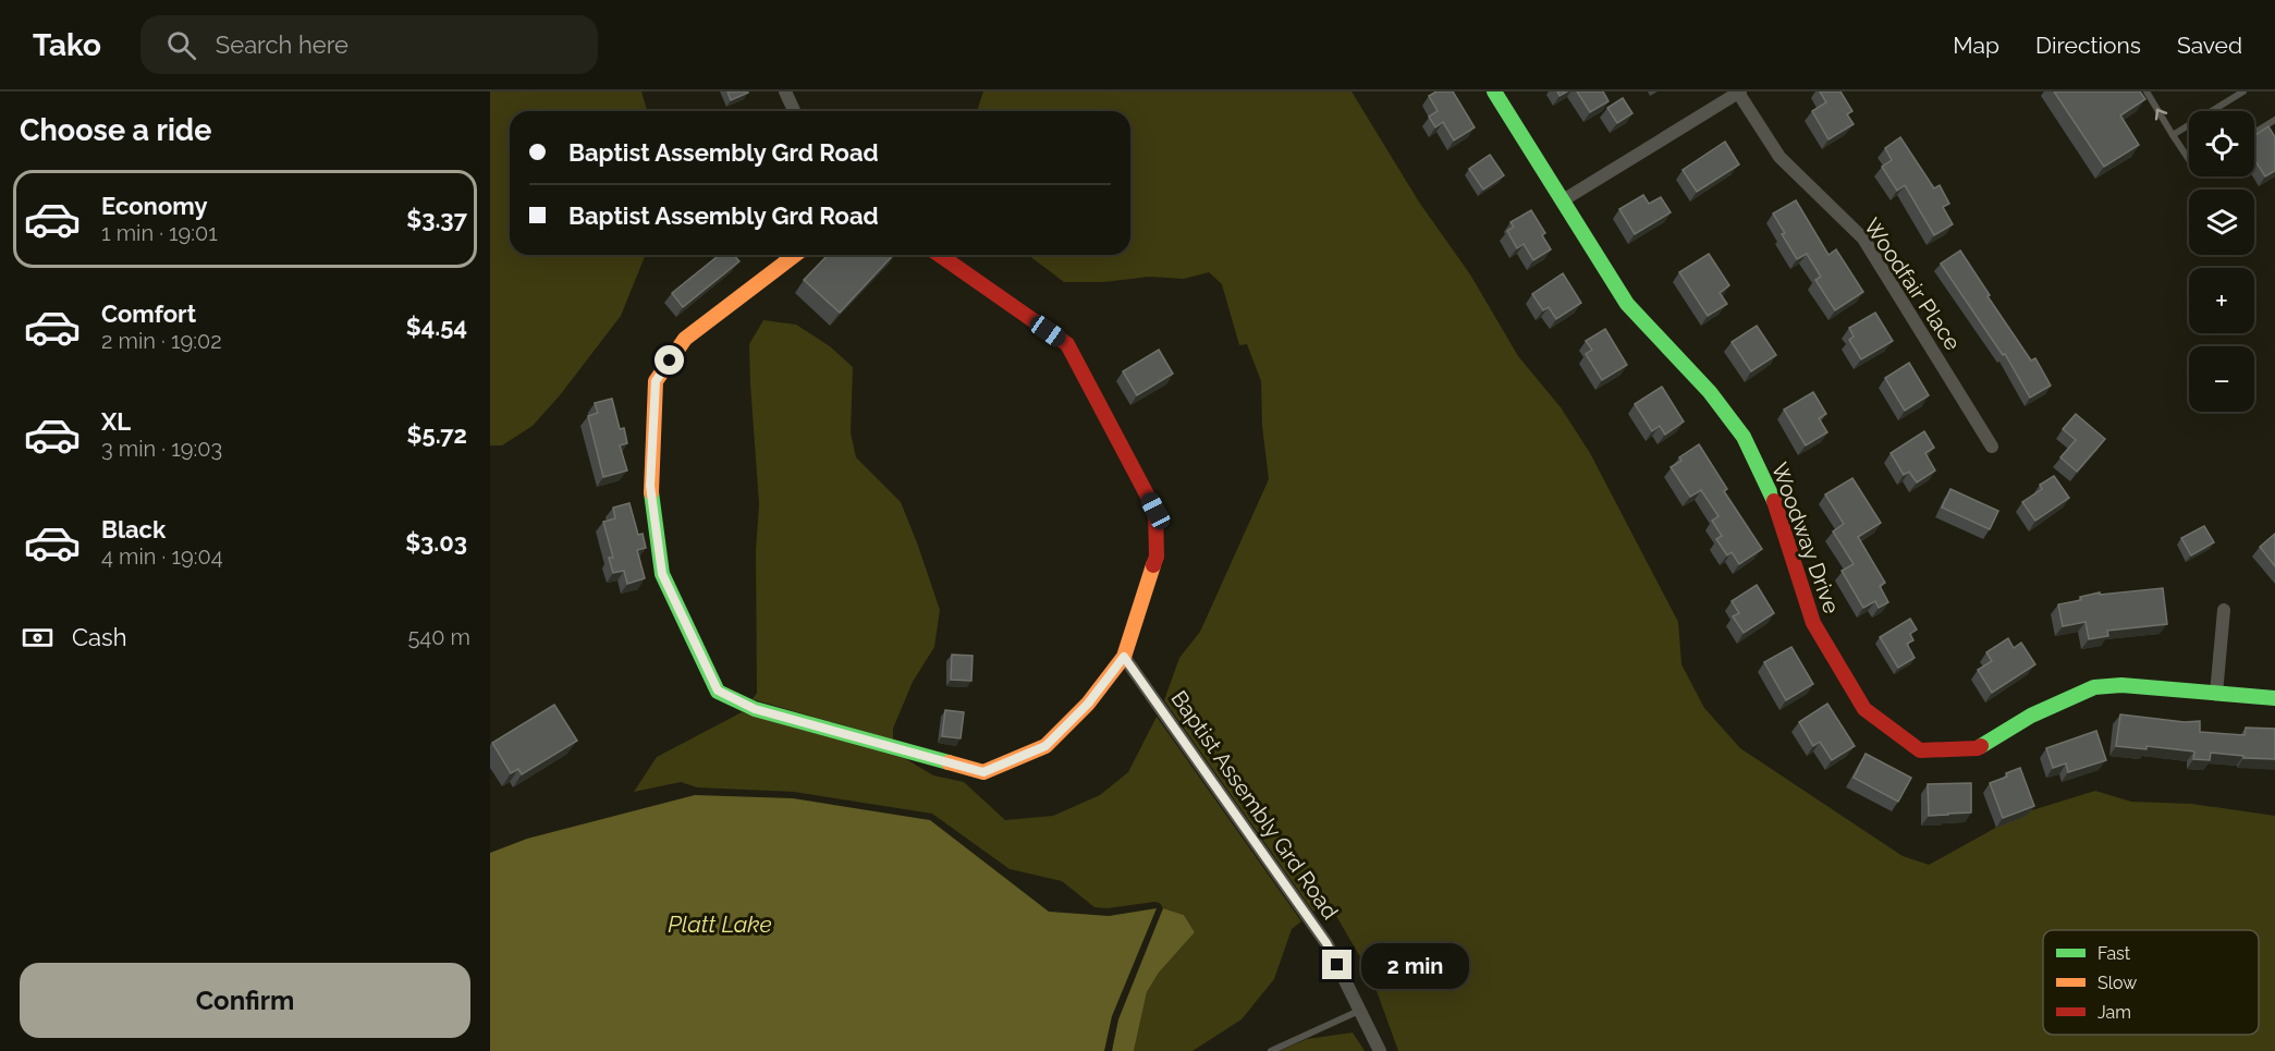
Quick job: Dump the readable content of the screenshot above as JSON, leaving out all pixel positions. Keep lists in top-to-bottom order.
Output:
{
  "streets": {
    "street": ["Woodfair Place", "Woodway Drive", "Baptist Assembly Grd Road"]
  },
  "water": ["Platt Lake"],
  "legend": ["Fast", "Slow", "Jam"],
  "page": {
    "header": "Tako",
    "search": "Search here",
    "nav": ["Map", "Directions", "Saved"],
    "heading": "Choose a ride",
    "map_buttons": ["+", "−"],
    "banner": ["Baptist Assembly Grd Road", "Baptist Assembly Grd Road"],
    "list": [
      {
        "name": "Economy",
        "note": "1 min · 19:01",
        "value": "$3.37"
      },
      {
        "name": "Comfort",
        "note": "2 min · 19:02",
        "value": "$4.54"
      },
      {
        "name": "XL",
        "note": "3 min · 19:03",
        "value": "$5.72"
      },
      {
        "name": "Black",
        "note": "4 min · 19:04",
        "value": "$3.03"
      }
    ],
    "pay": ["Cash", "540 m"],
    "bubble": "2 min",
    "buttons": "Confirm"
  }
}
